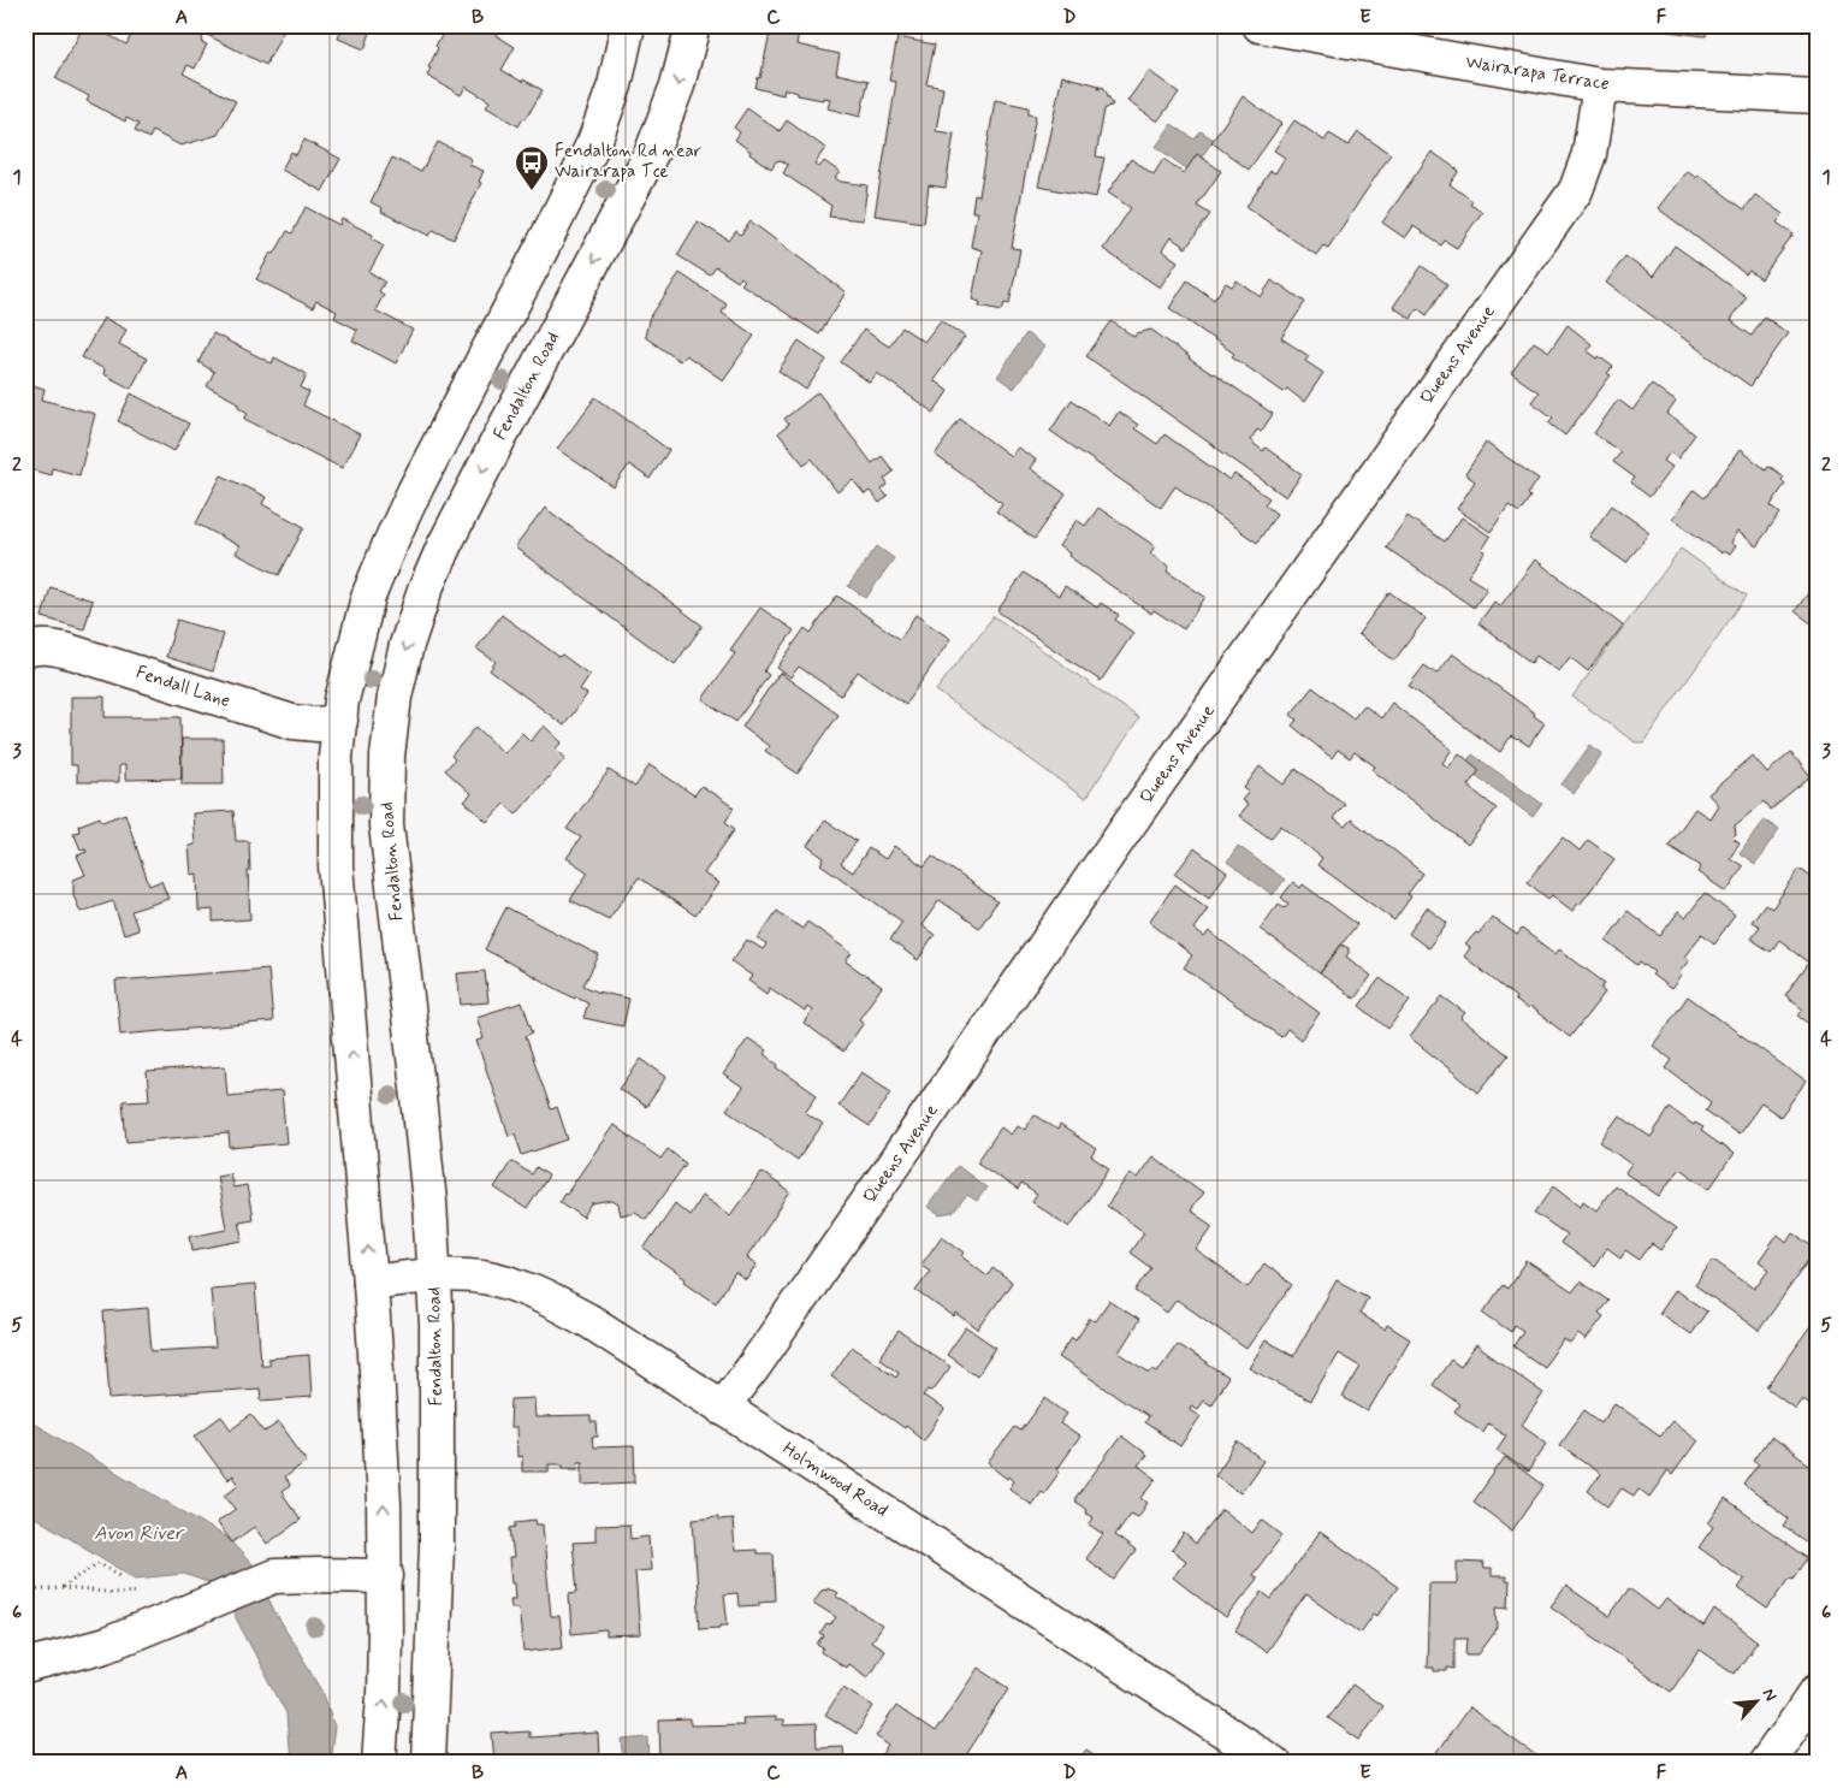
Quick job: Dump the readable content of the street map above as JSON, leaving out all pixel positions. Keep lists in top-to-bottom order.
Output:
{
  "streets": {
    "street": [
      "Wairarapa Terrace",
      "Queens Avenue",
      "Fendalton Road",
      "Fendall Lane",
      "Holmwood Road"
    ]
  },
  "crossings": [
    ["Wairarapa Terrace", "Queens Avenue"],
    ["Queens Avenue", "Holmwood Road"],
    ["Fendalton Road", "Holmwood Road"]
  ],
  "water": ["Avon River"],
  "places": {
    "bus stop": ["Fendalton Rd near Wairarapa Tce"]
  },
  "north": "top right",
  "grid": {
    "columns": [
      "A",
      "B",
      "C",
      "D",
      "E",
      "F"
    ],
    "rows": [
      "1",
      "2",
      "3",
      "4",
      "5",
      "6"
    ]
  }
}
